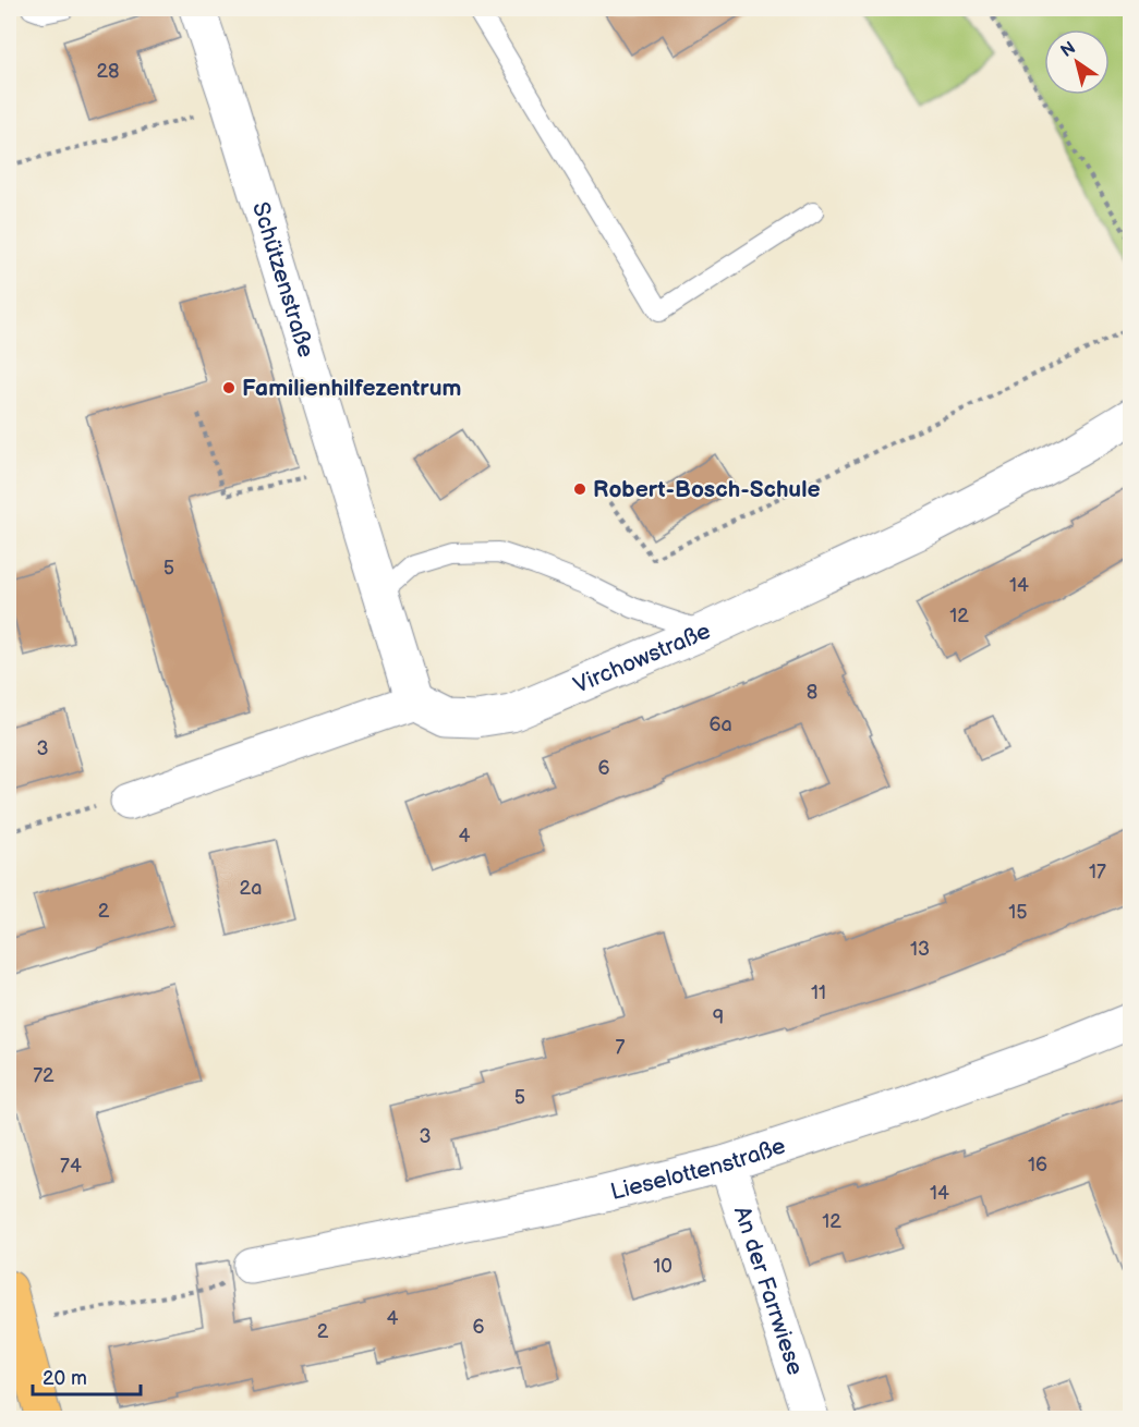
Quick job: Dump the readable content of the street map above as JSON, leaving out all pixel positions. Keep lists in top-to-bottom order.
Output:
{
  "streets": {
    "street": [
      "Schützenstraße",
      "Virchowstraße",
      "Lieselottenstraße",
      "An der Farrwiese"
    ]
  },
  "crossings": [
    ["Schützenstraße", "Virchowstraße"],
    ["Lieselottenstraße", "An der Farrwiese"]
  ],
  "places": ["Familienhilfezentrum", "Robert-Bosch-Schule"],
  "house_numbers": [
    "28",
    "5",
    "14",
    "12",
    "8",
    "6a",
    "3",
    "6",
    "4",
    "17",
    "2a",
    "2",
    "15",
    "13",
    "11",
    "9",
    "7",
    "72",
    "5",
    "3",
    "16",
    "74",
    "14",
    "12",
    "10",
    "4",
    "6",
    "2"
  ],
  "scale_bar": "20 m",
  "north": "top left"
}
